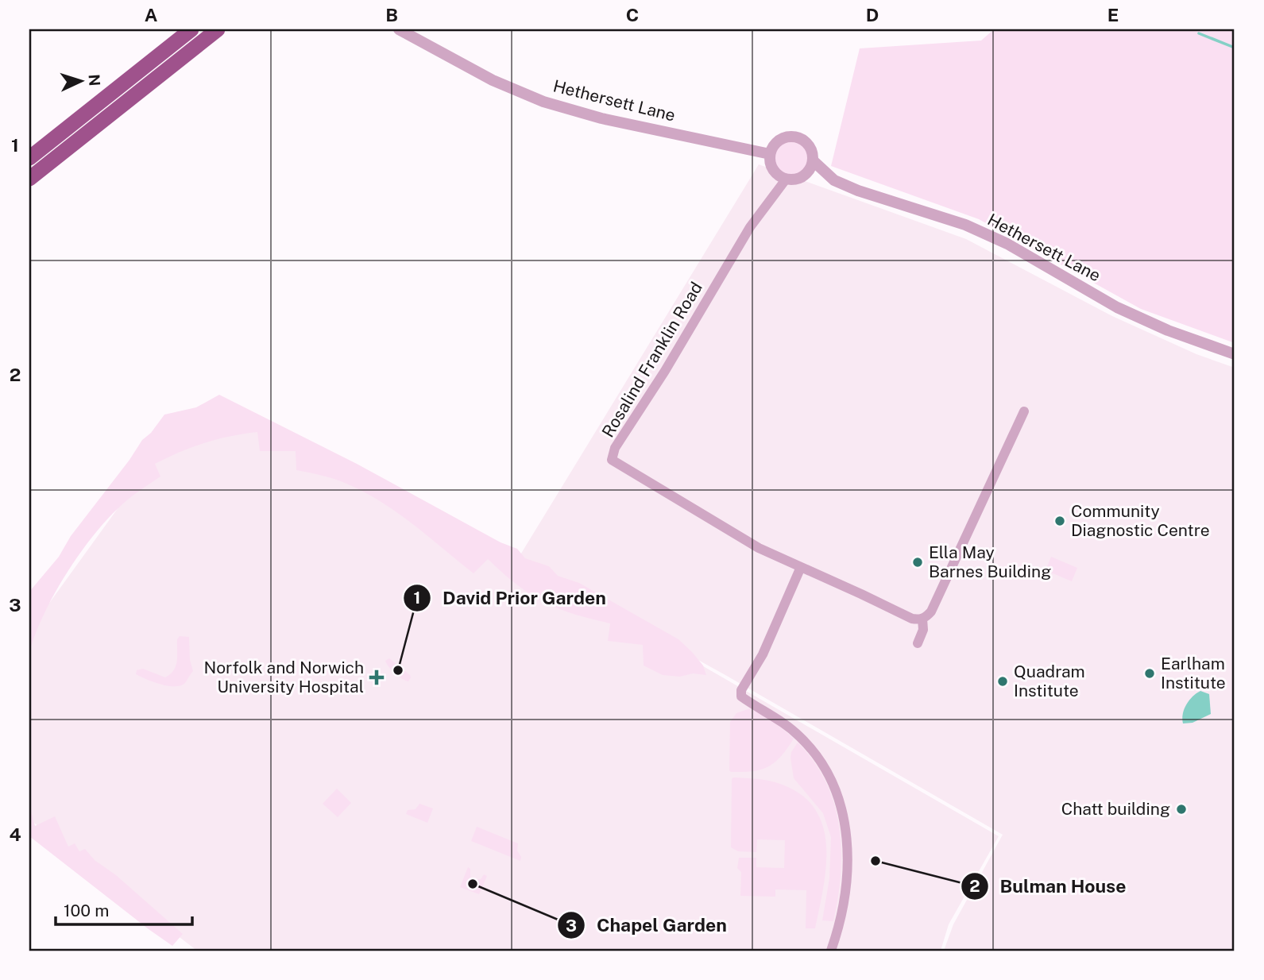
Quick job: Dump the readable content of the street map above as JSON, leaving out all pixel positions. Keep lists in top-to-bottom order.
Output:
{
  "streets": {
    "street": ["Hethersett Lane", "Rosalind Franklin Road"]
  },
  "crossings": [
    ["Hethersett Lane", "Rosalind Franklin Road"]
  ],
  "places": {
    "other": [
      "Community Diagnostic Centre",
      "Ella May Barnes Building",
      "David Prior Garden",
      "Earlham Institute",
      "Quadram Institute",
      "Chatt building",
      "Bulman House",
      "Chapel Garden"
    ],
    "health": ["Norfolk and Norwich University Hospital"]
  },
  "scale_bar": "100 m",
  "north": "right",
  "grid": {
    "columns": [
      "A",
      "B",
      "C",
      "D",
      "E"
    ],
    "rows": [
      "1",
      "2",
      "3",
      "4"
    ]
  }
}
